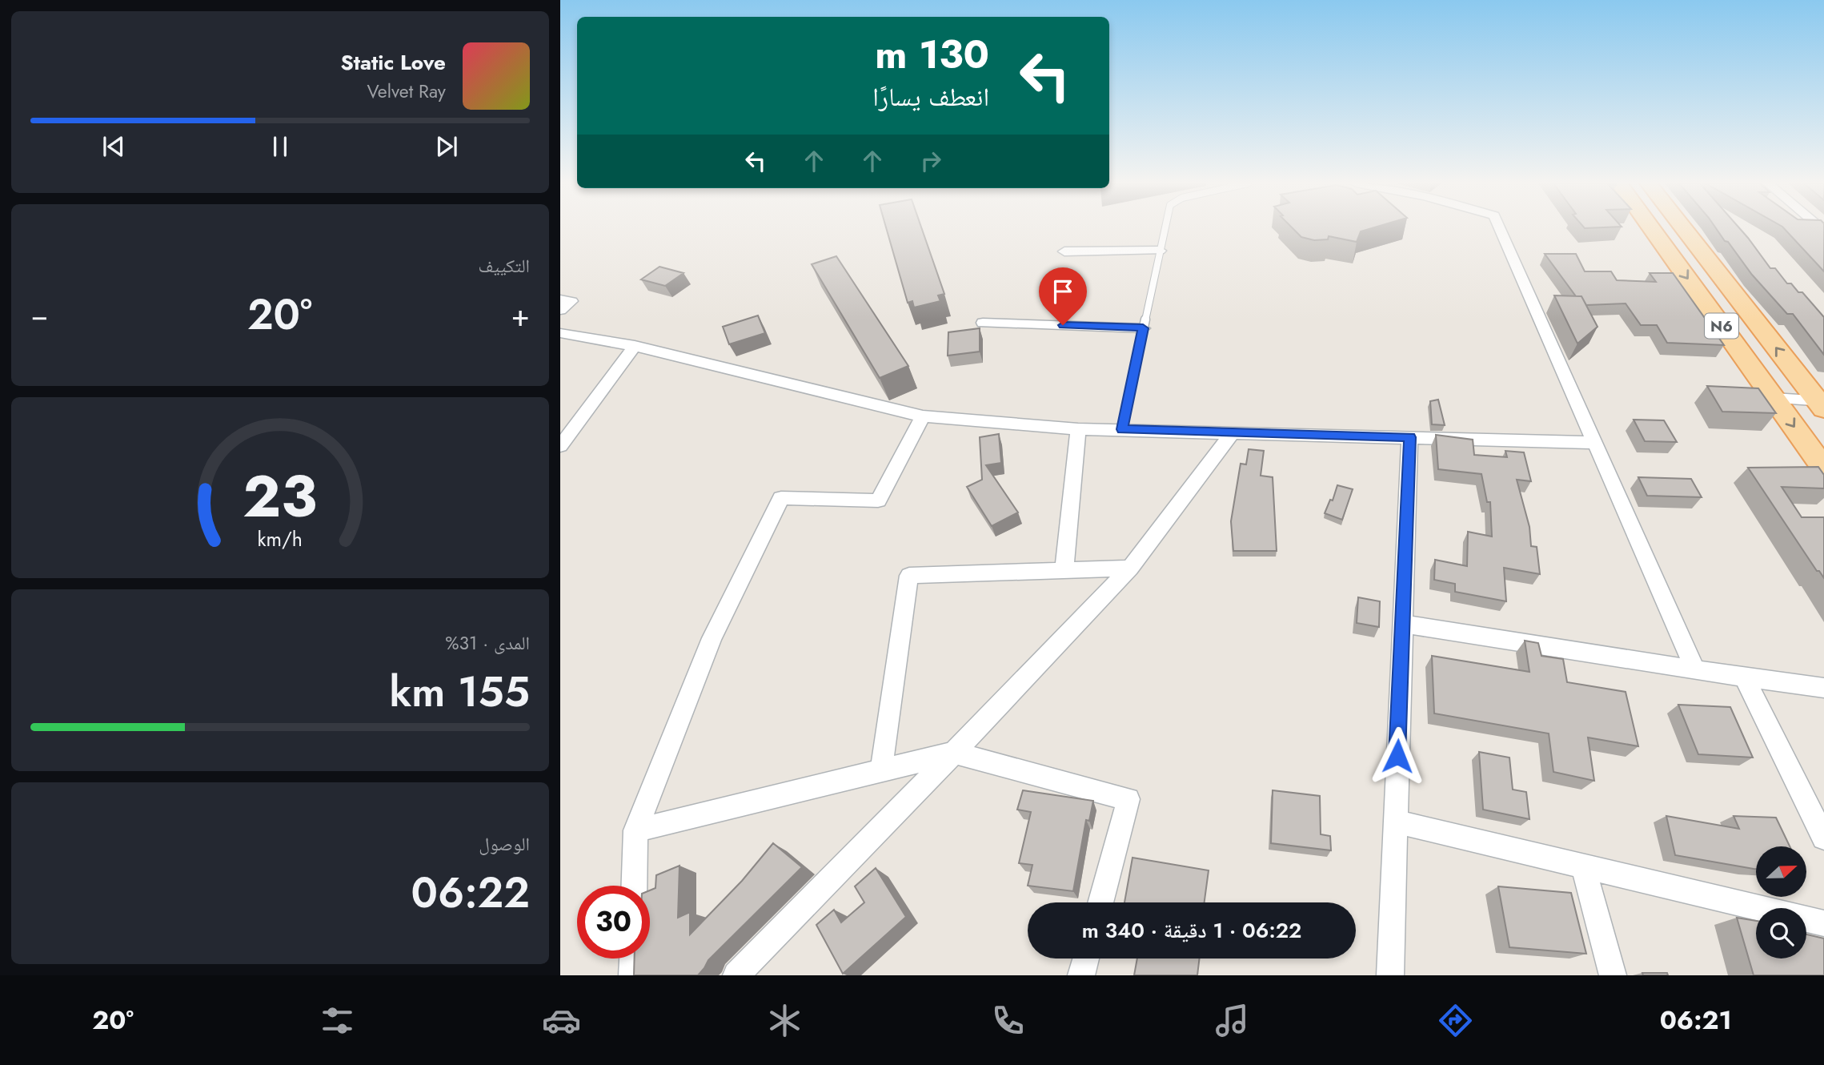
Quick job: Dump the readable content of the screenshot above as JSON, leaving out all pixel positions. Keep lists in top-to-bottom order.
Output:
{
  "streets": {
    "main road": ["N6"]
  },
  "north": "right",
  "page": {
    "turn": ["130 m", "انعطف يسارًا"],
    "song": ["Static Love", "Velvet Ray"],
    "tile": [
      "التكييف",
      ["المدى · 31%", "155 km"],
      ["الوصول", "06:22"]
    ],
    "heat": ["−", "20°", "+"],
    "limit": "30",
    "trip": "06:22 · 1 دقيقة · 340 m",
    "tabs": ["06:21", "20°"],
    "gauge": ["23", "km/h"]
  }
}
